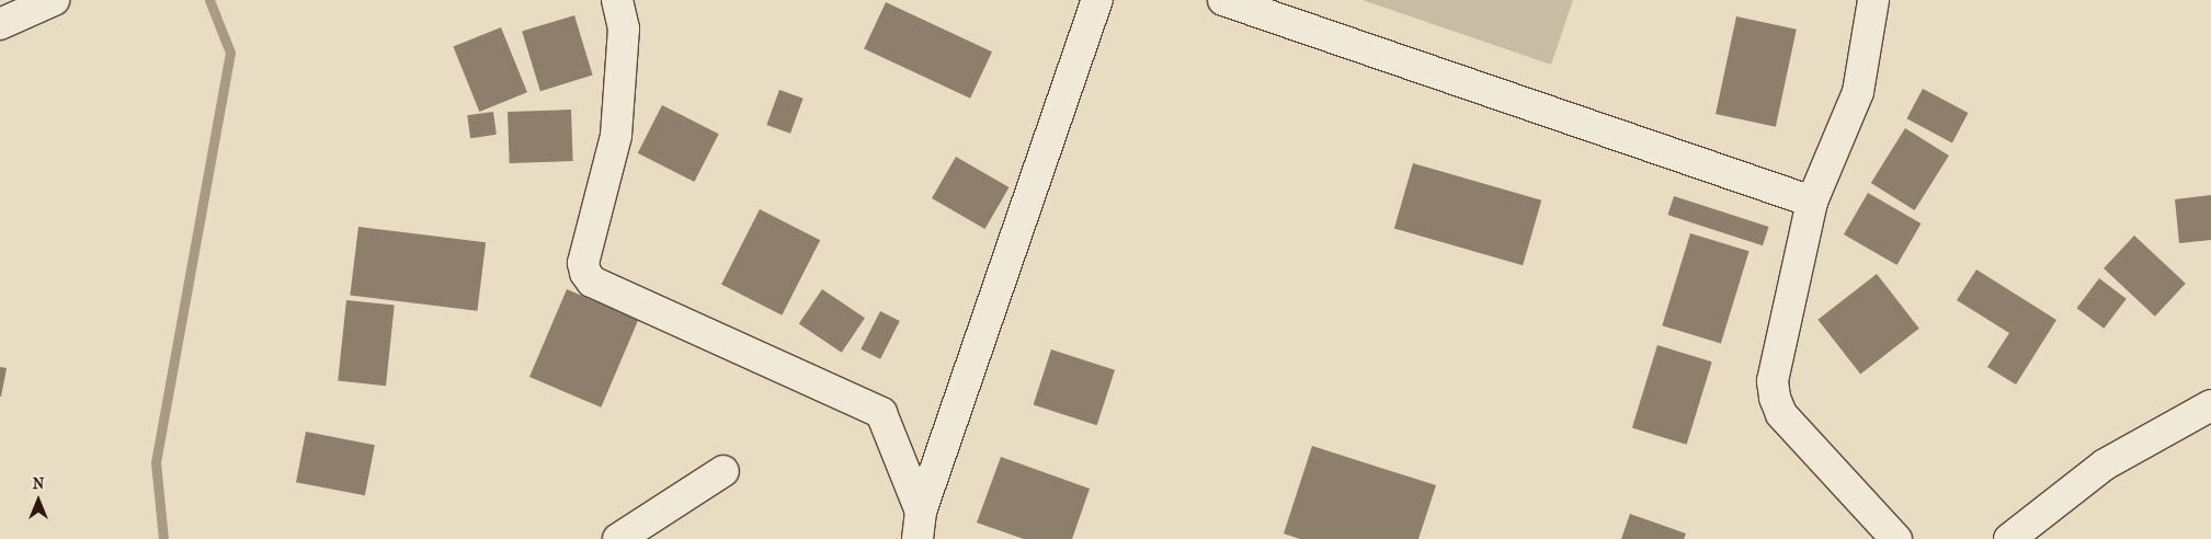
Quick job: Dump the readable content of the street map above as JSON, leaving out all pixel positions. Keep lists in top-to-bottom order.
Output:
{
  "north": "top"
}
